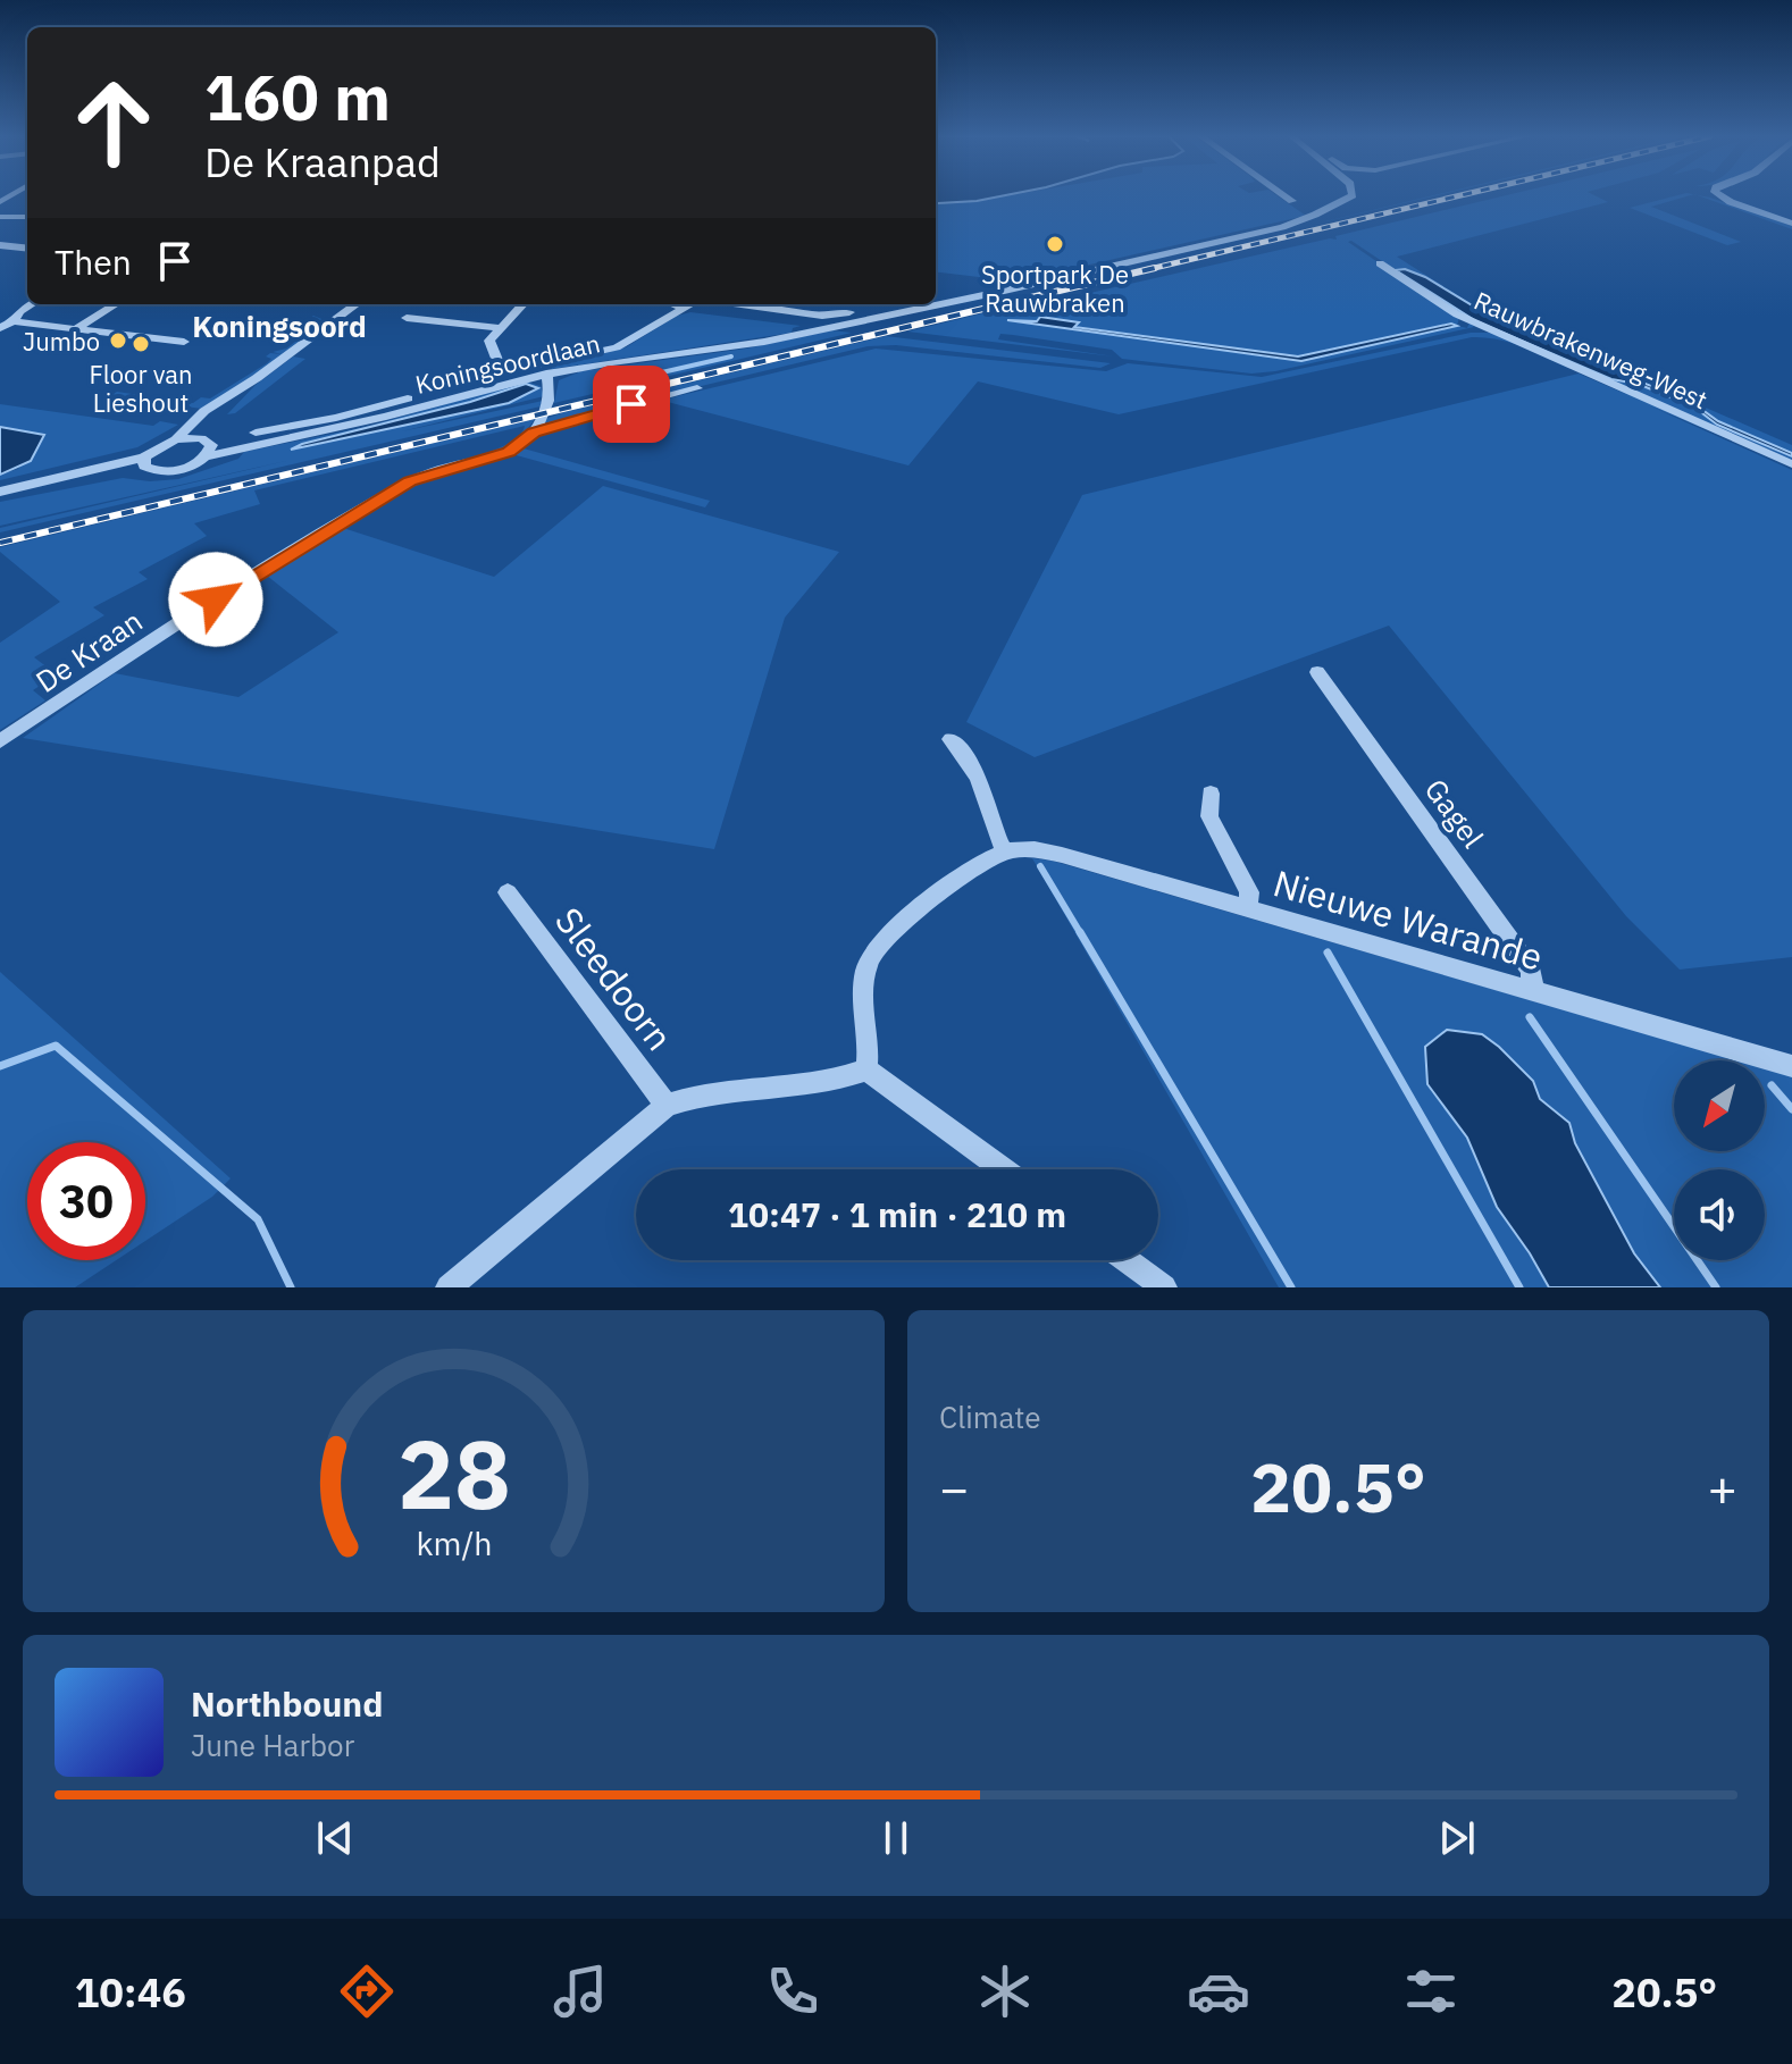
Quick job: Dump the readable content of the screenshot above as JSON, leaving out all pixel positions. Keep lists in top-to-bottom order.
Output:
{
  "streets": {
    "street": [
      "Rauwbrakenweg-West",
      "Koningsoordlaan",
      "De Kraan",
      "Gagel",
      "Nieuwe Warande",
      "Sleedoorn"
    ]
  },
  "crossings": [
    ["Gagel", "Nieuwe Warande"]
  ],
  "districts": ["Koningsoord"],
  "places": ["Sportpark De Rauwbraken", "Jumbo", "Floor van Lieshout"],
  "north": "bottom left",
  "page": {
    "turn": ["160 m", "De Kraanpad"],
    "then": "Then",
    "limit": "30",
    "trip": "10:47 · 1 min · 210 m",
    "tile": "Climate",
    "heat": ["−", "20.5°", "+"],
    "song": ["Northbound", "June Harbor"],
    "tabs": ["10:46", "20.5°"],
    "gauge": ["28", "km/h"]
  }
}
